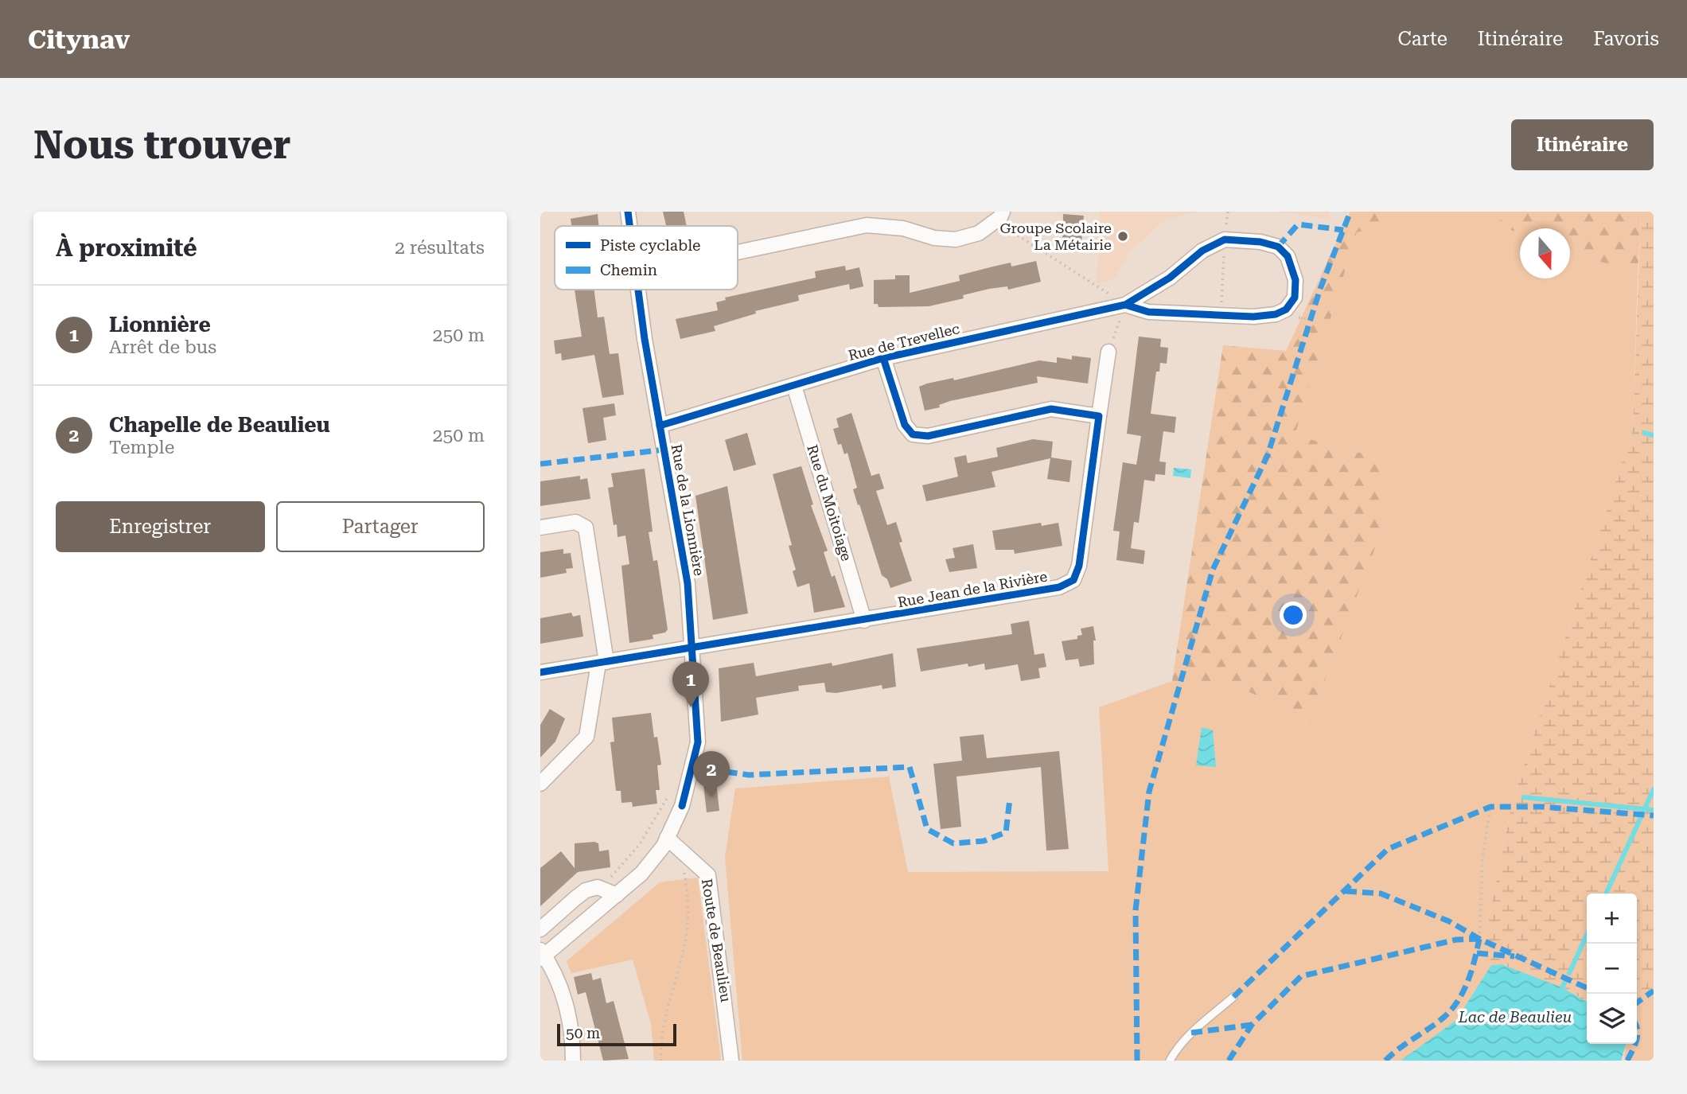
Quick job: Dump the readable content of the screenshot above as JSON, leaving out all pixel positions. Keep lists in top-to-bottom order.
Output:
{
  "streets": {
    "street": [
      "Rue de Trevellec",
      "Rue du Moitoiage",
      "Rue de la Lionnière",
      "Rue Jean de la Rivière",
      "Route de Beaulieu"
    ]
  },
  "crossings": [
    ["Rue de Trevellec", "Rue du Moitoiage"],
    ["Rue de Trevellec", "Rue de la Lionnière"],
    ["Rue du Moitoiage", "Rue Jean de la Rivière"],
    ["Rue de la Lionnière", "Rue Jean de la Rivière"],
    ["Rue de la Lionnière", "Route de Beaulieu"]
  ],
  "water": ["Lac de Beaulieu"],
  "places": ["Groupe Scolaire La Métairie"],
  "legend": ["Piste cyclable", "Chemin"],
  "scale_bar": "50 m",
  "north": "bottom",
  "page": {
    "header": "Citynav",
    "nav": ["Carte", "Itinéraire", "Favoris"],
    "buttons": [
      "Itinéraire",
      ["Enregistrer", "Partager"]
    ],
    "title": "Nous trouver",
    "heading": ["À proximité", "2 résultats"],
    "list": [
      {
        "mark": "1",
        "name": "Lionnière",
        "note": "Arrêt de bus",
        "value": "250 m"
      },
      {
        "mark": "2",
        "name": "Chapelle de Beaulieu",
        "note": "Temple",
        "value": "250 m"
      }
    ],
    "pins": ["1", "2"],
    "map_buttons": ["+", "−"],
    "scale": "50 m"
  }
}
